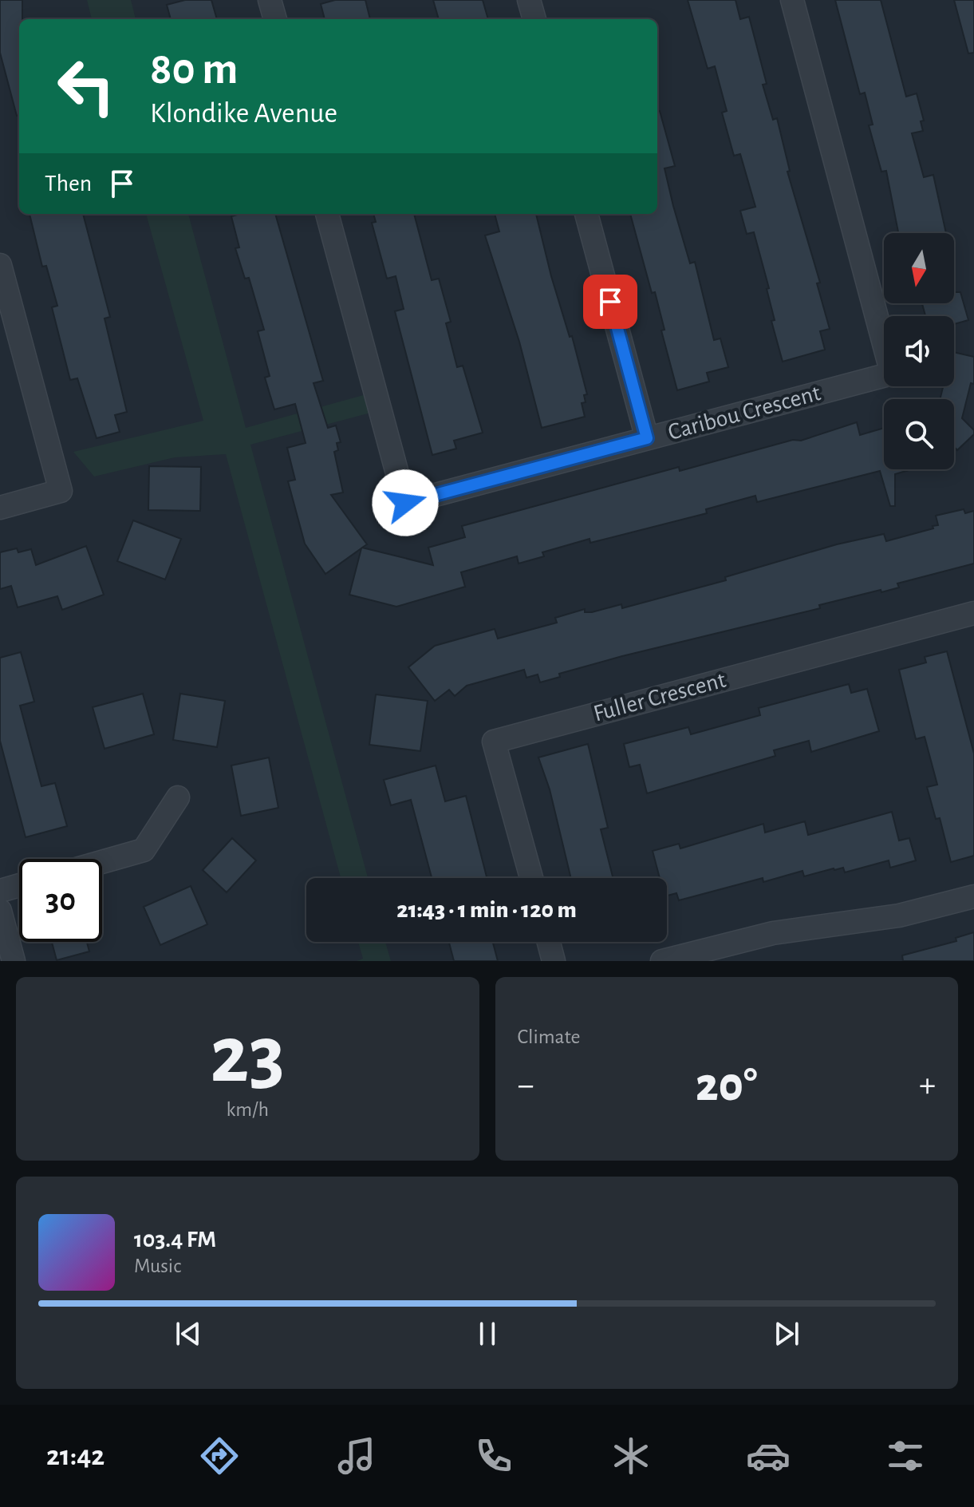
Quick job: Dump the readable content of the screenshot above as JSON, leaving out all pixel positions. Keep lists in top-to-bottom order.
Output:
{
  "streets": {
    "street": ["Caribou Crescent", "Fuller Crescent"]
  },
  "north": "bottom",
  "page": {
    "turn": ["80 m", "Klondike Avenue"],
    "then": "Then",
    "limit": "30",
    "trip": "21:43 · 1 min · 120 m",
    "tile": [
      ["23", "km/h"],
      "Climate"
    ],
    "heat": ["−", "20°", "+"],
    "song": ["103.4 FM", "Music"],
    "tabs": "21:42"
  }
}
